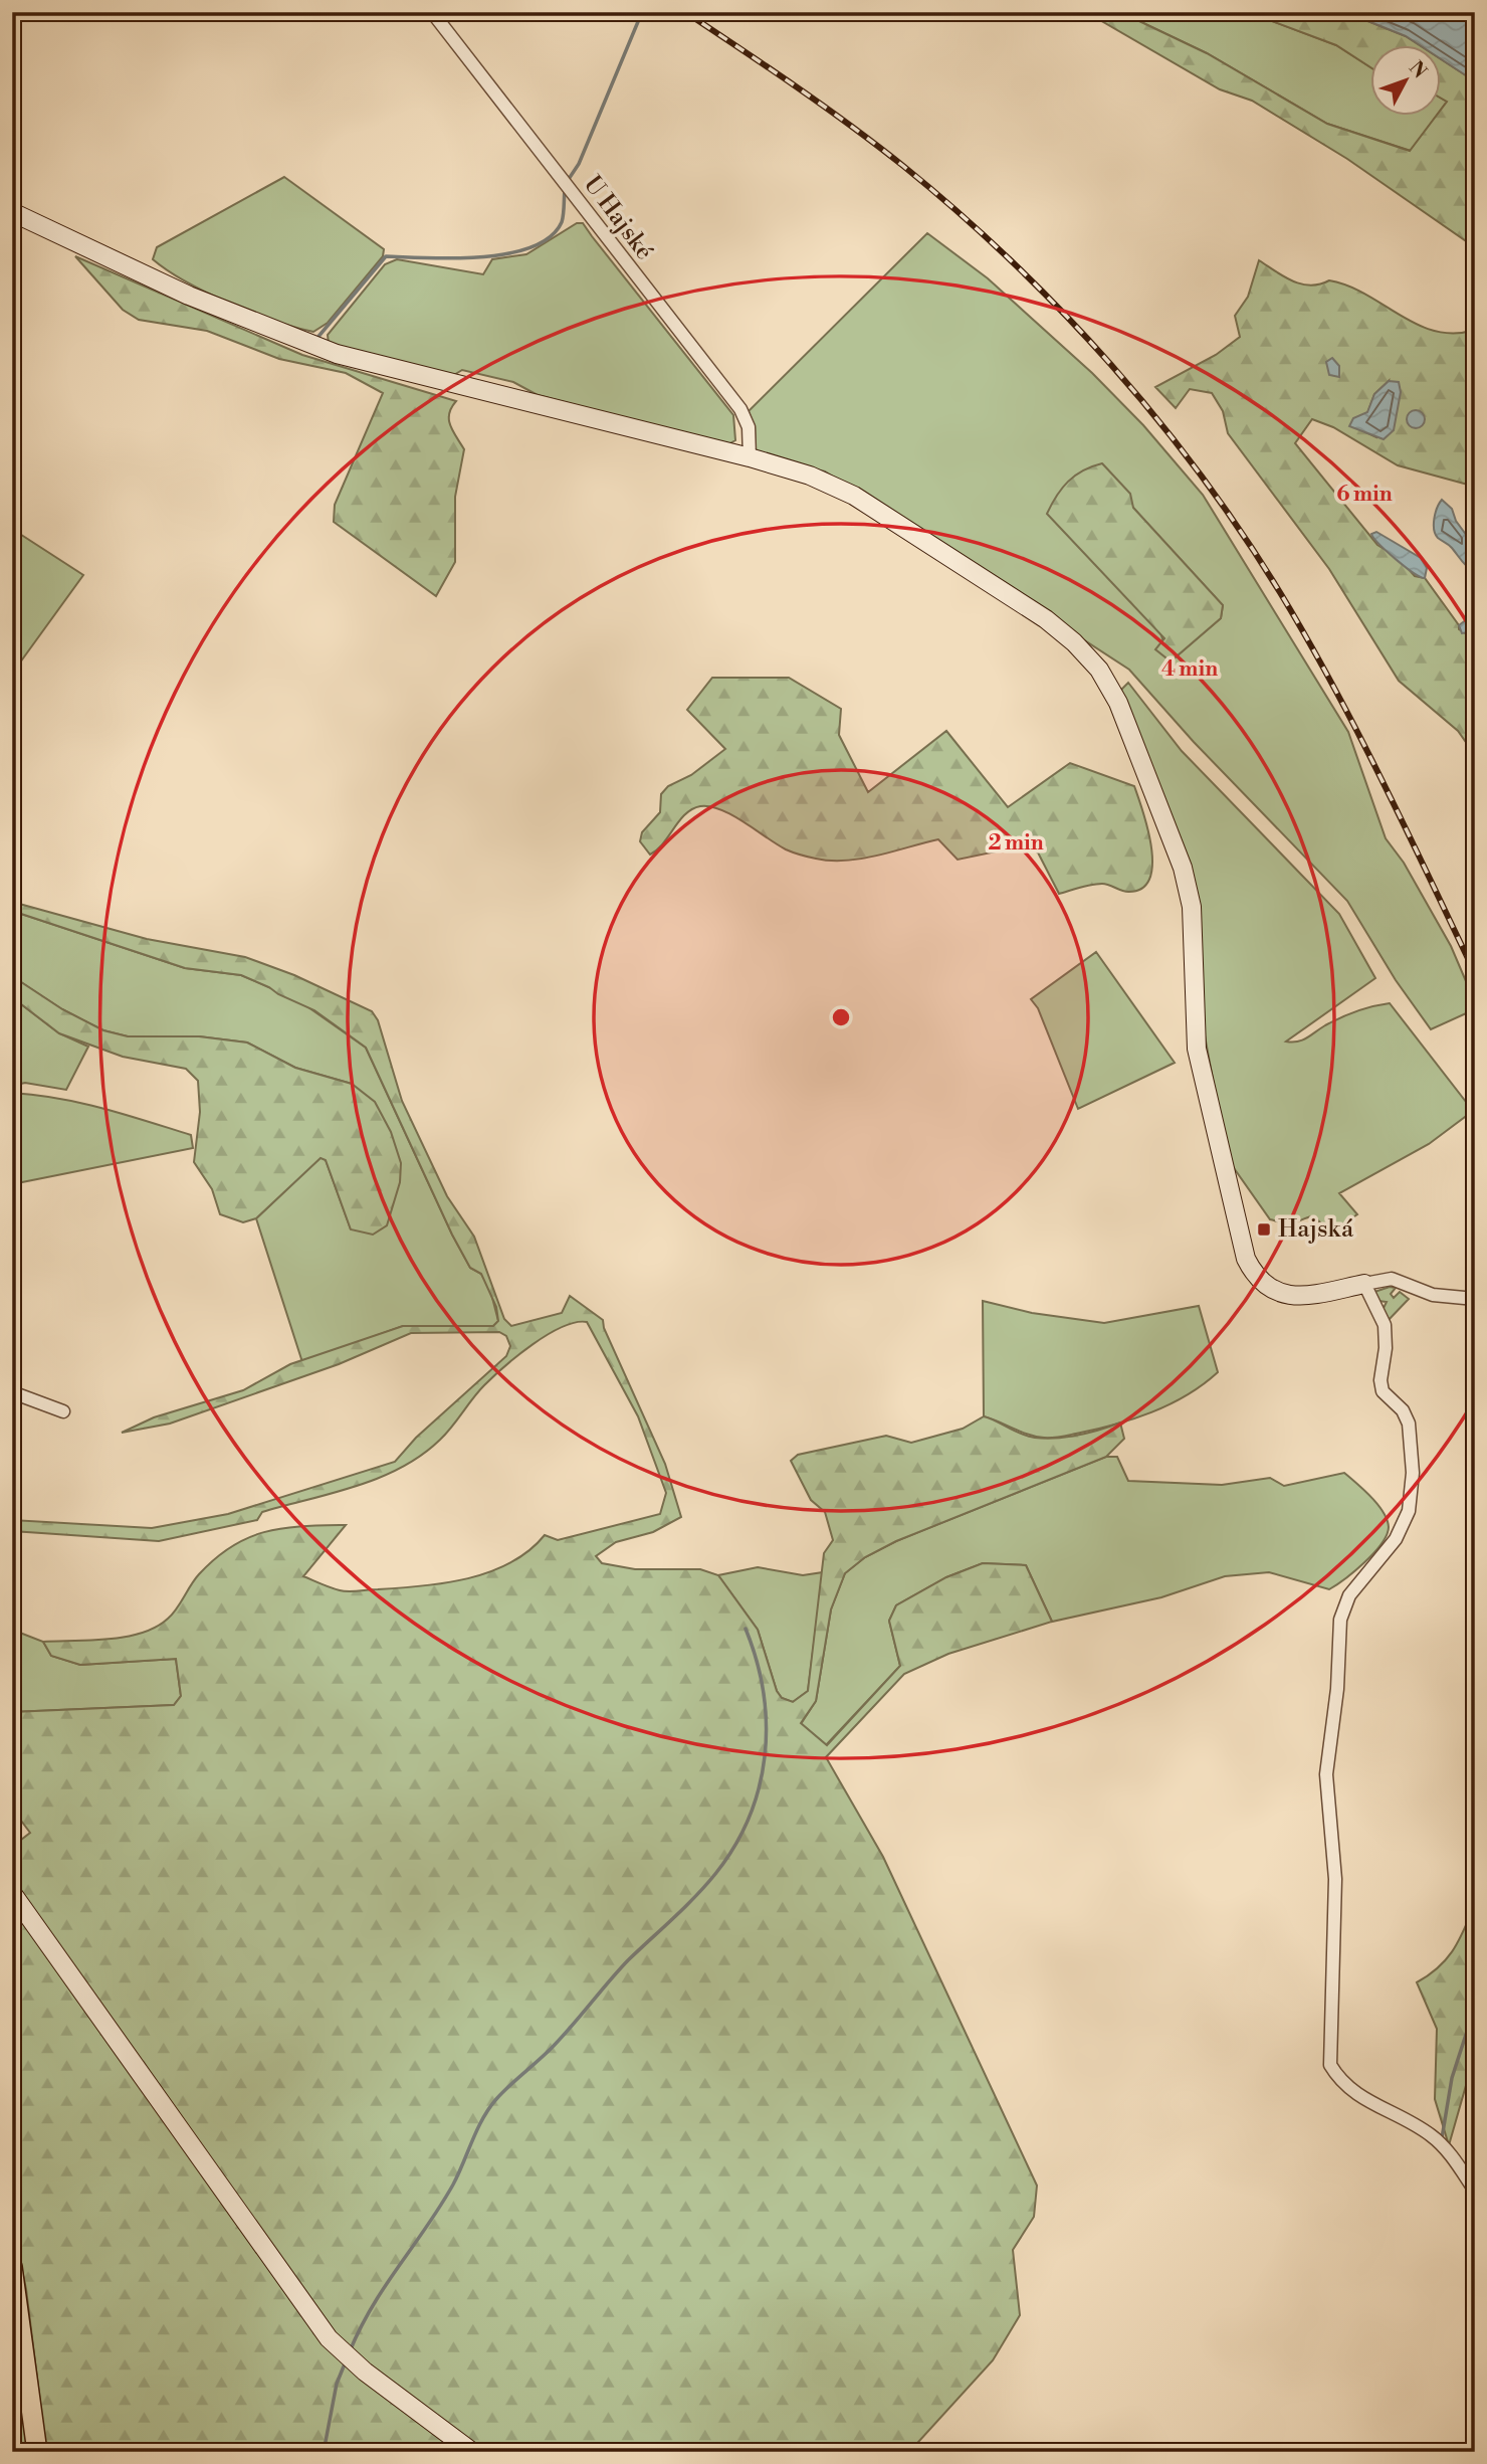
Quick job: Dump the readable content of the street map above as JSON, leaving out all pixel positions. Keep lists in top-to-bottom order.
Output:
{
  "streets": {
    "street": ["U Hajské"]
  },
  "places": {
    "transit": ["Hajská"]
  },
  "north": "top right",
  "rings": ["6 min", "4 min", "2 min"]
}
